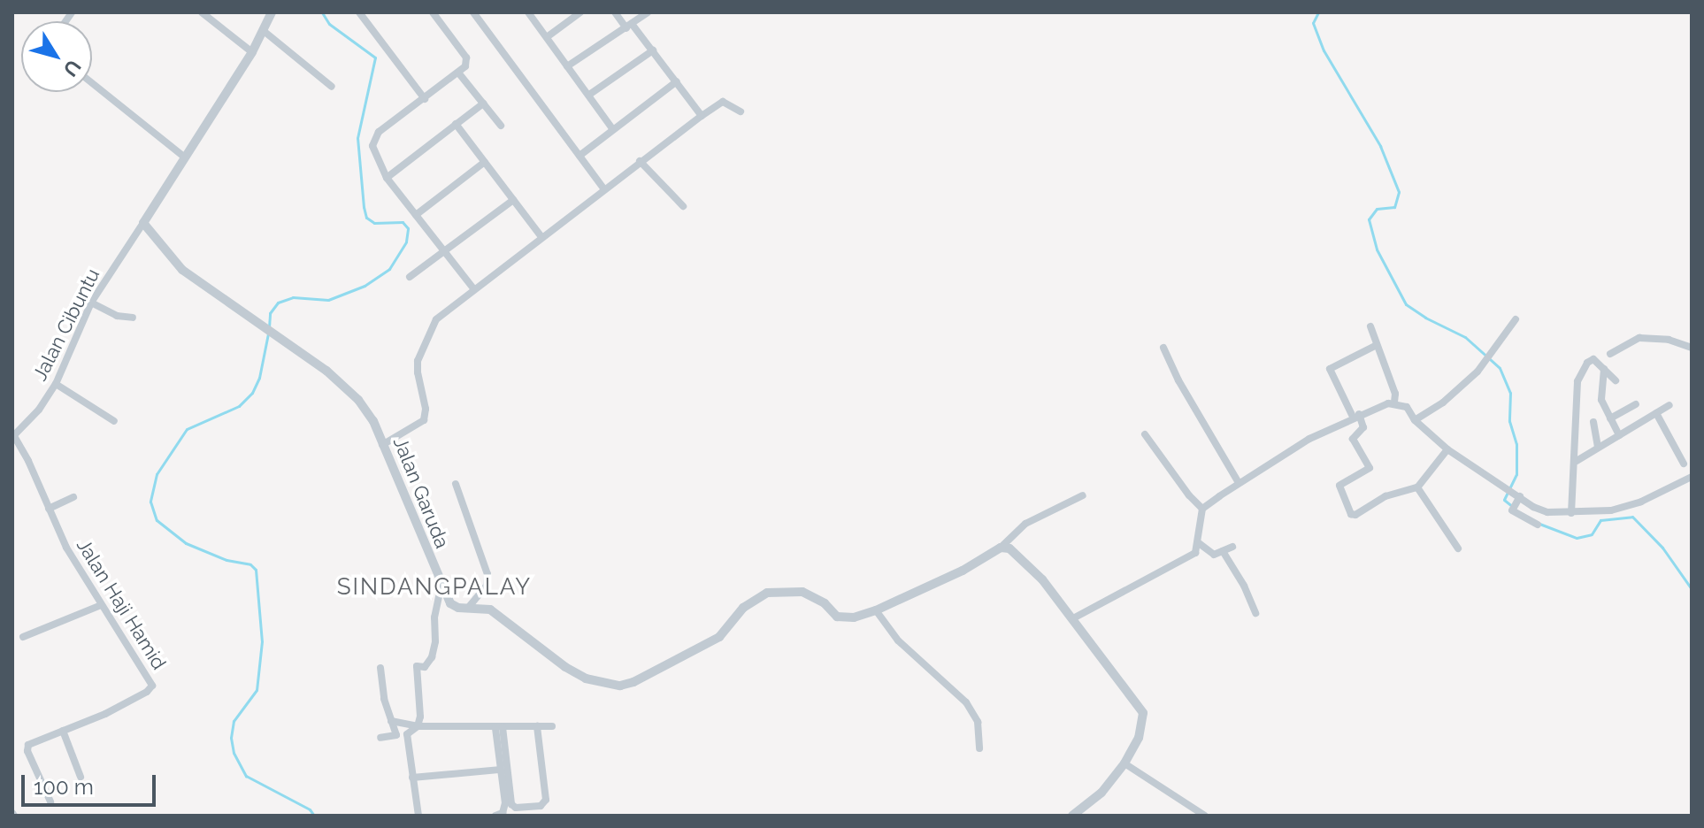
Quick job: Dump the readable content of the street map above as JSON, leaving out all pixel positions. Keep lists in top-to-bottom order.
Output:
{
  "streets": {
    "street": ["Jalan Cibuntu", "Jalan Garuda", "Jalan Haji Hamid"]
  },
  "crossings": [
    ["Jalan Cibuntu", "Jalan Garuda"],
    ["Jalan Cibuntu", "Jalan Haji Hamid"]
  ],
  "districts": ["SINDANGPALAY"],
  "scale_bar": "100 m",
  "north": "bottom right"
}
